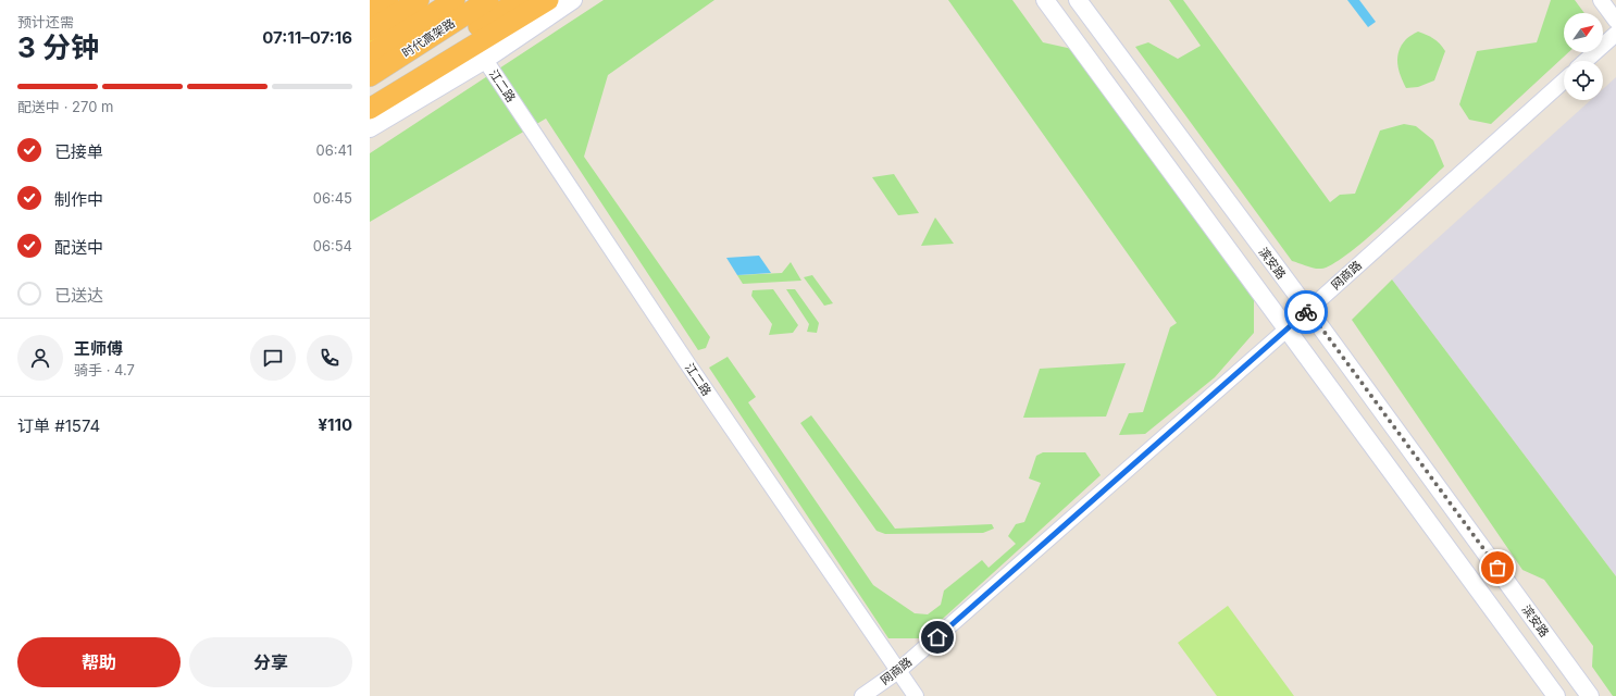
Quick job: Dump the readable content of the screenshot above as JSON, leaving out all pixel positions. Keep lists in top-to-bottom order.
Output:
{
  "streets": {
    "highway": ["时代高架路"],
    "main road": ["滨安路"],
    "street": ["江二路", "网商路"]
  },
  "crossings": [
    ["江二路", "网商路"],
    ["滨安路", "网商路"]
  ],
  "north": "top right",
  "page": {
    "heading": ["3 分钟", "预计还需", "07:11–07:16"],
    "panel": [
      "王师傅",
      "骑手 · 4.7",
      "订单 #1574",
      "¥110"
    ],
    "bar": "配送中 · 270 m",
    "list": [
      ["已接单", "06:41"],
      ["制作中", "06:45"],
      ["配送中", "06:54"],
      "已送达"
    ],
    "buttons": ["帮助", "分享"]
  }
}
